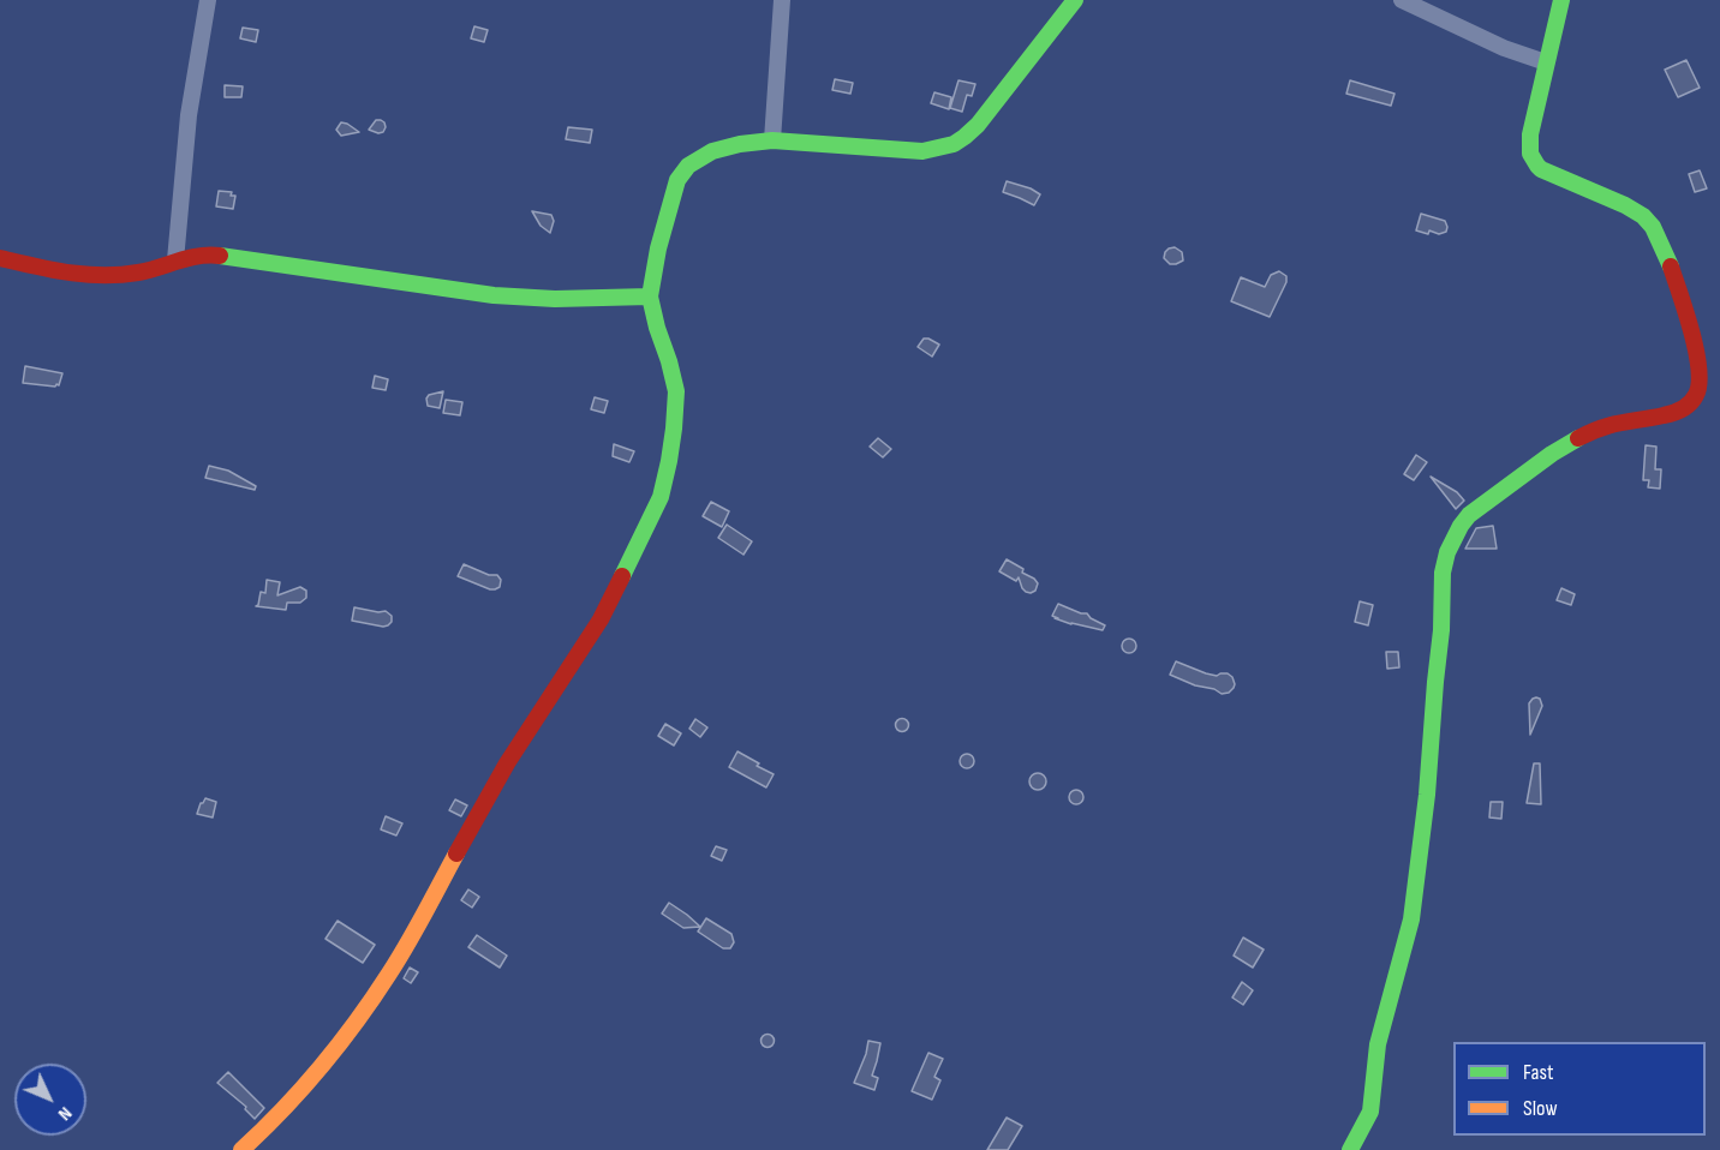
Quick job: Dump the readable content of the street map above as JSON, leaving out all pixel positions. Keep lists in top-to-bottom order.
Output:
{
  "legend": ["Fast", "Slow"],
  "north": "bottom right"
}
